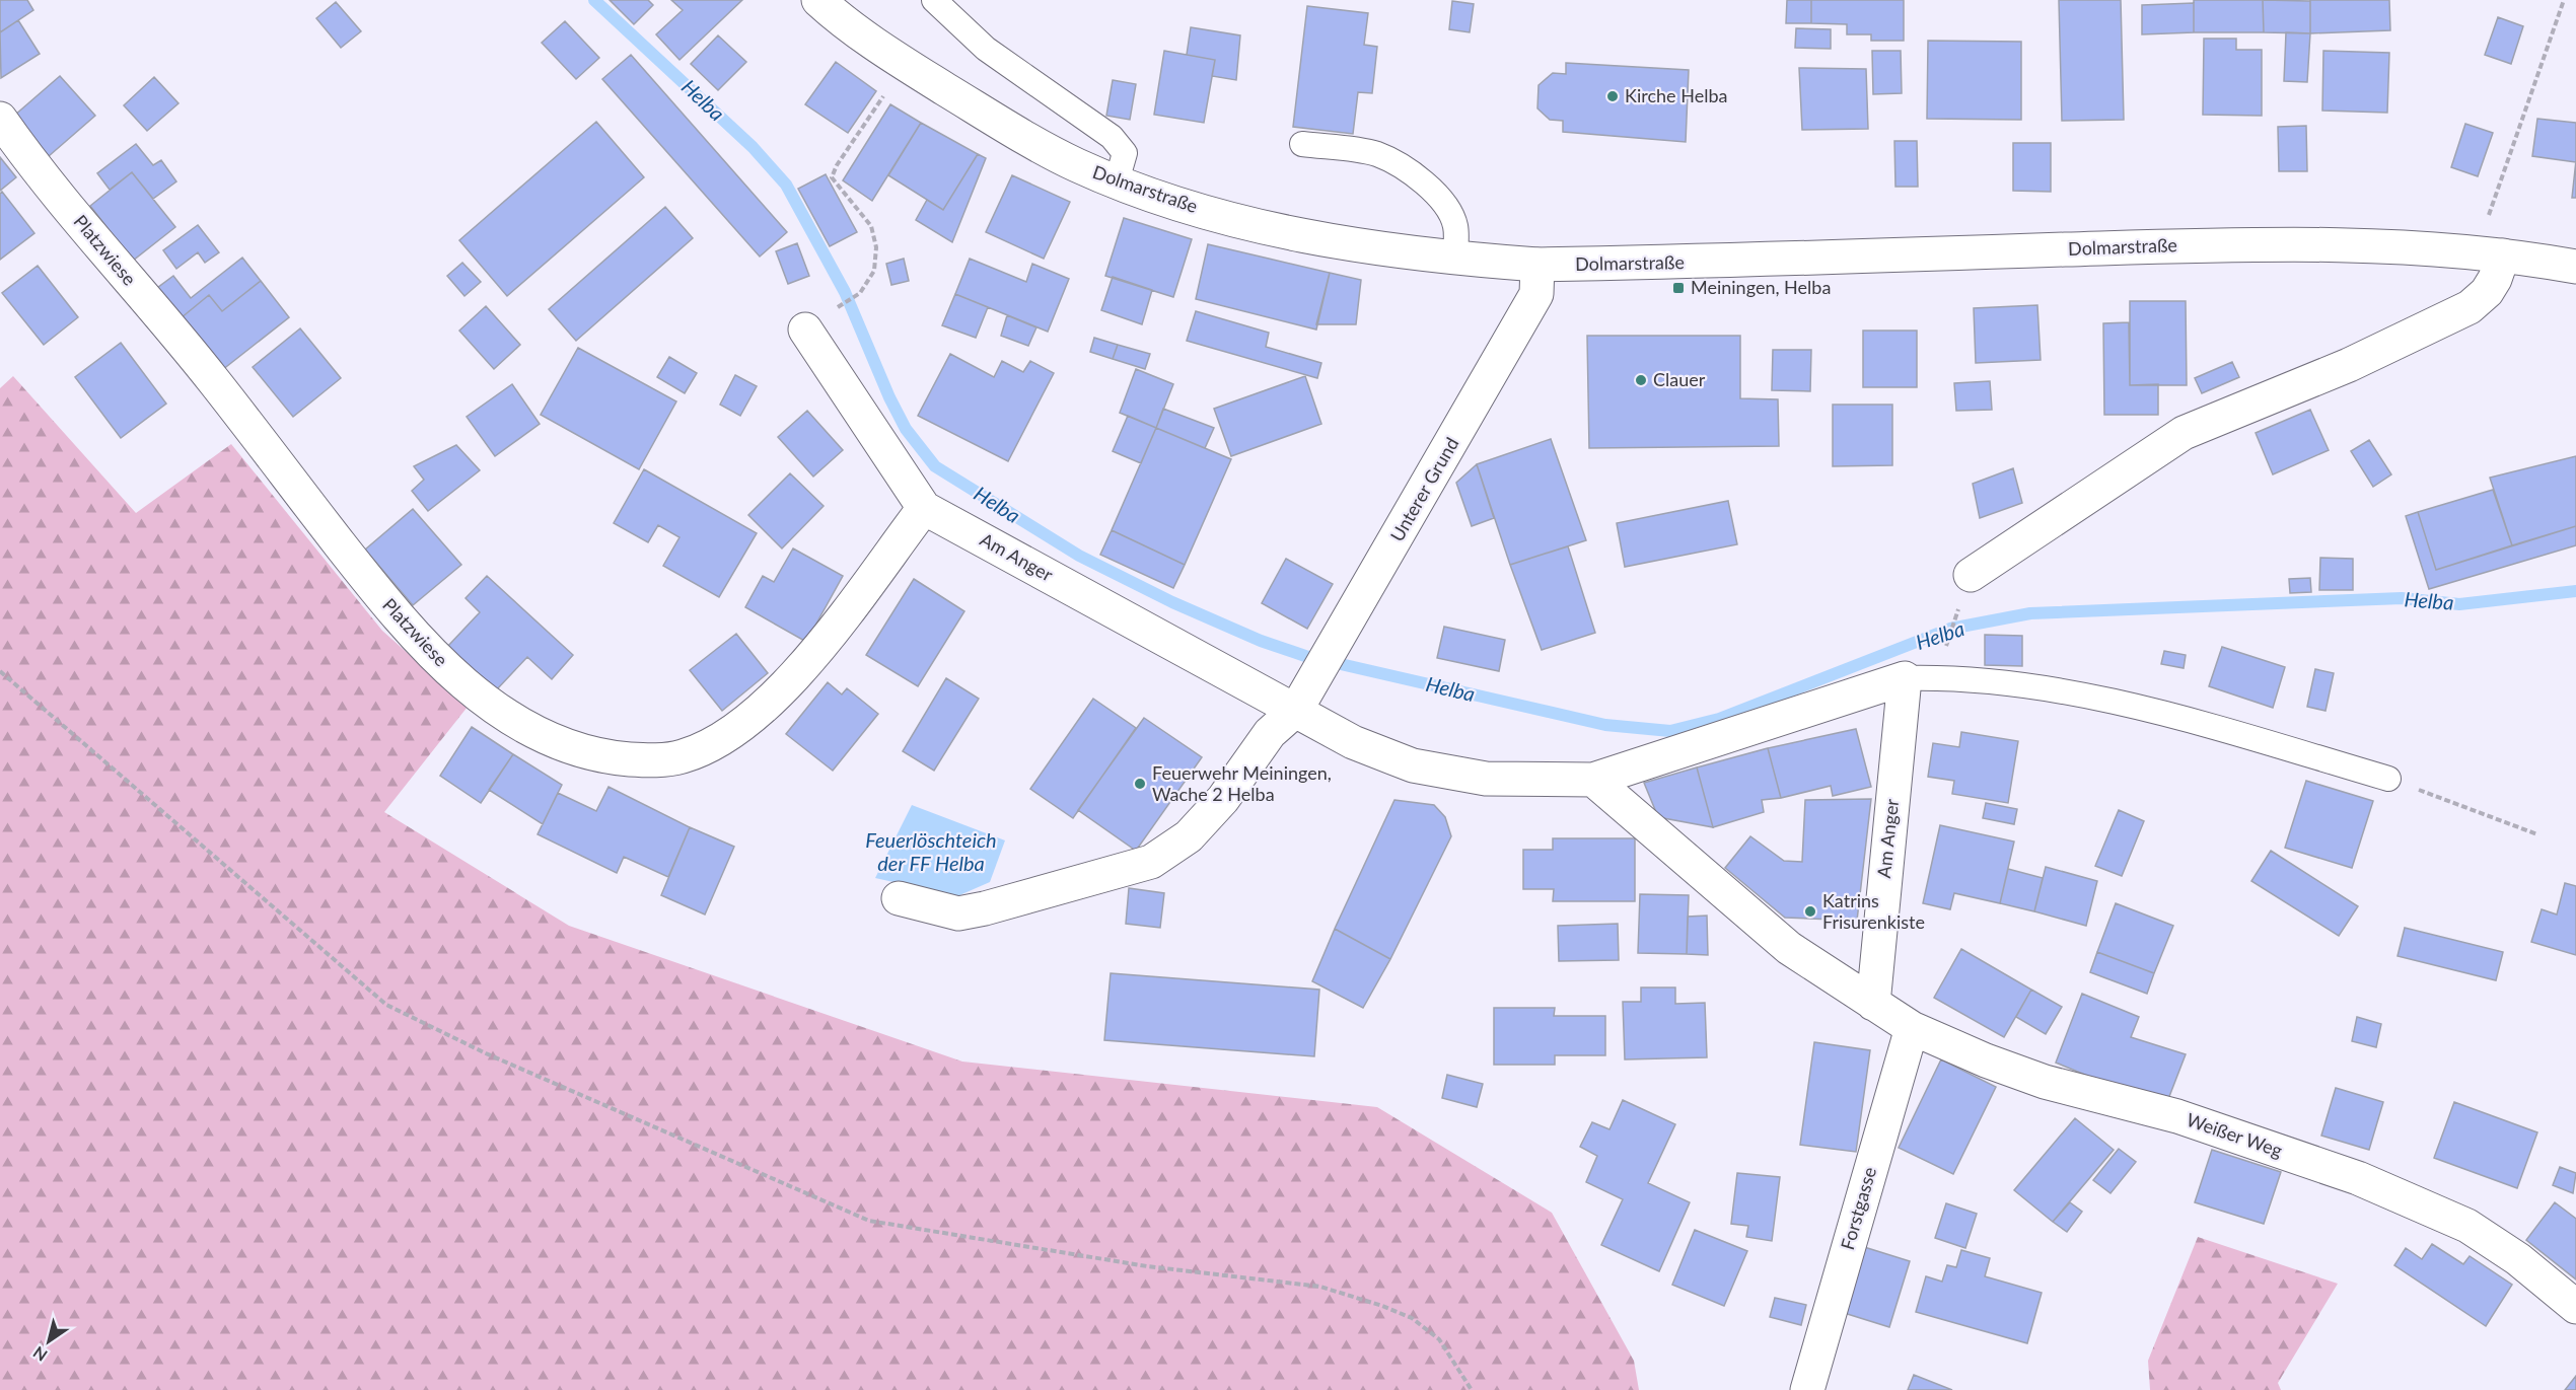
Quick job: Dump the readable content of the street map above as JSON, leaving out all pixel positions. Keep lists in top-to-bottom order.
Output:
{
  "streets": {
    "street": [
      "Dolmarstraße",
      "Platzwiese",
      "Unterer Grund",
      "Am Anger",
      "Weißer Weg",
      "Forstgasse"
    ]
  },
  "crossings": [
    ["Dolmarstraße", "Unterer Grund"],
    ["Platzwiese", "Am Anger"],
    ["Unterer Grund", "Am Anger"],
    ["Am Anger", "Weißer Weg"],
    ["Weißer Weg", "Forstgasse"]
  ],
  "water": ["Helba", "Feuerlöschteich der FF Helba"],
  "places": {
    "other": [
      "Kirche Helba",
      "Clauer",
      "Feuerwehr Meiningen, Wache 2 Helba",
      "Katrins Frisurenkiste"
    ],
    "transit": ["Meiningen, Helba"]
  },
  "north": "bottom left"
}
